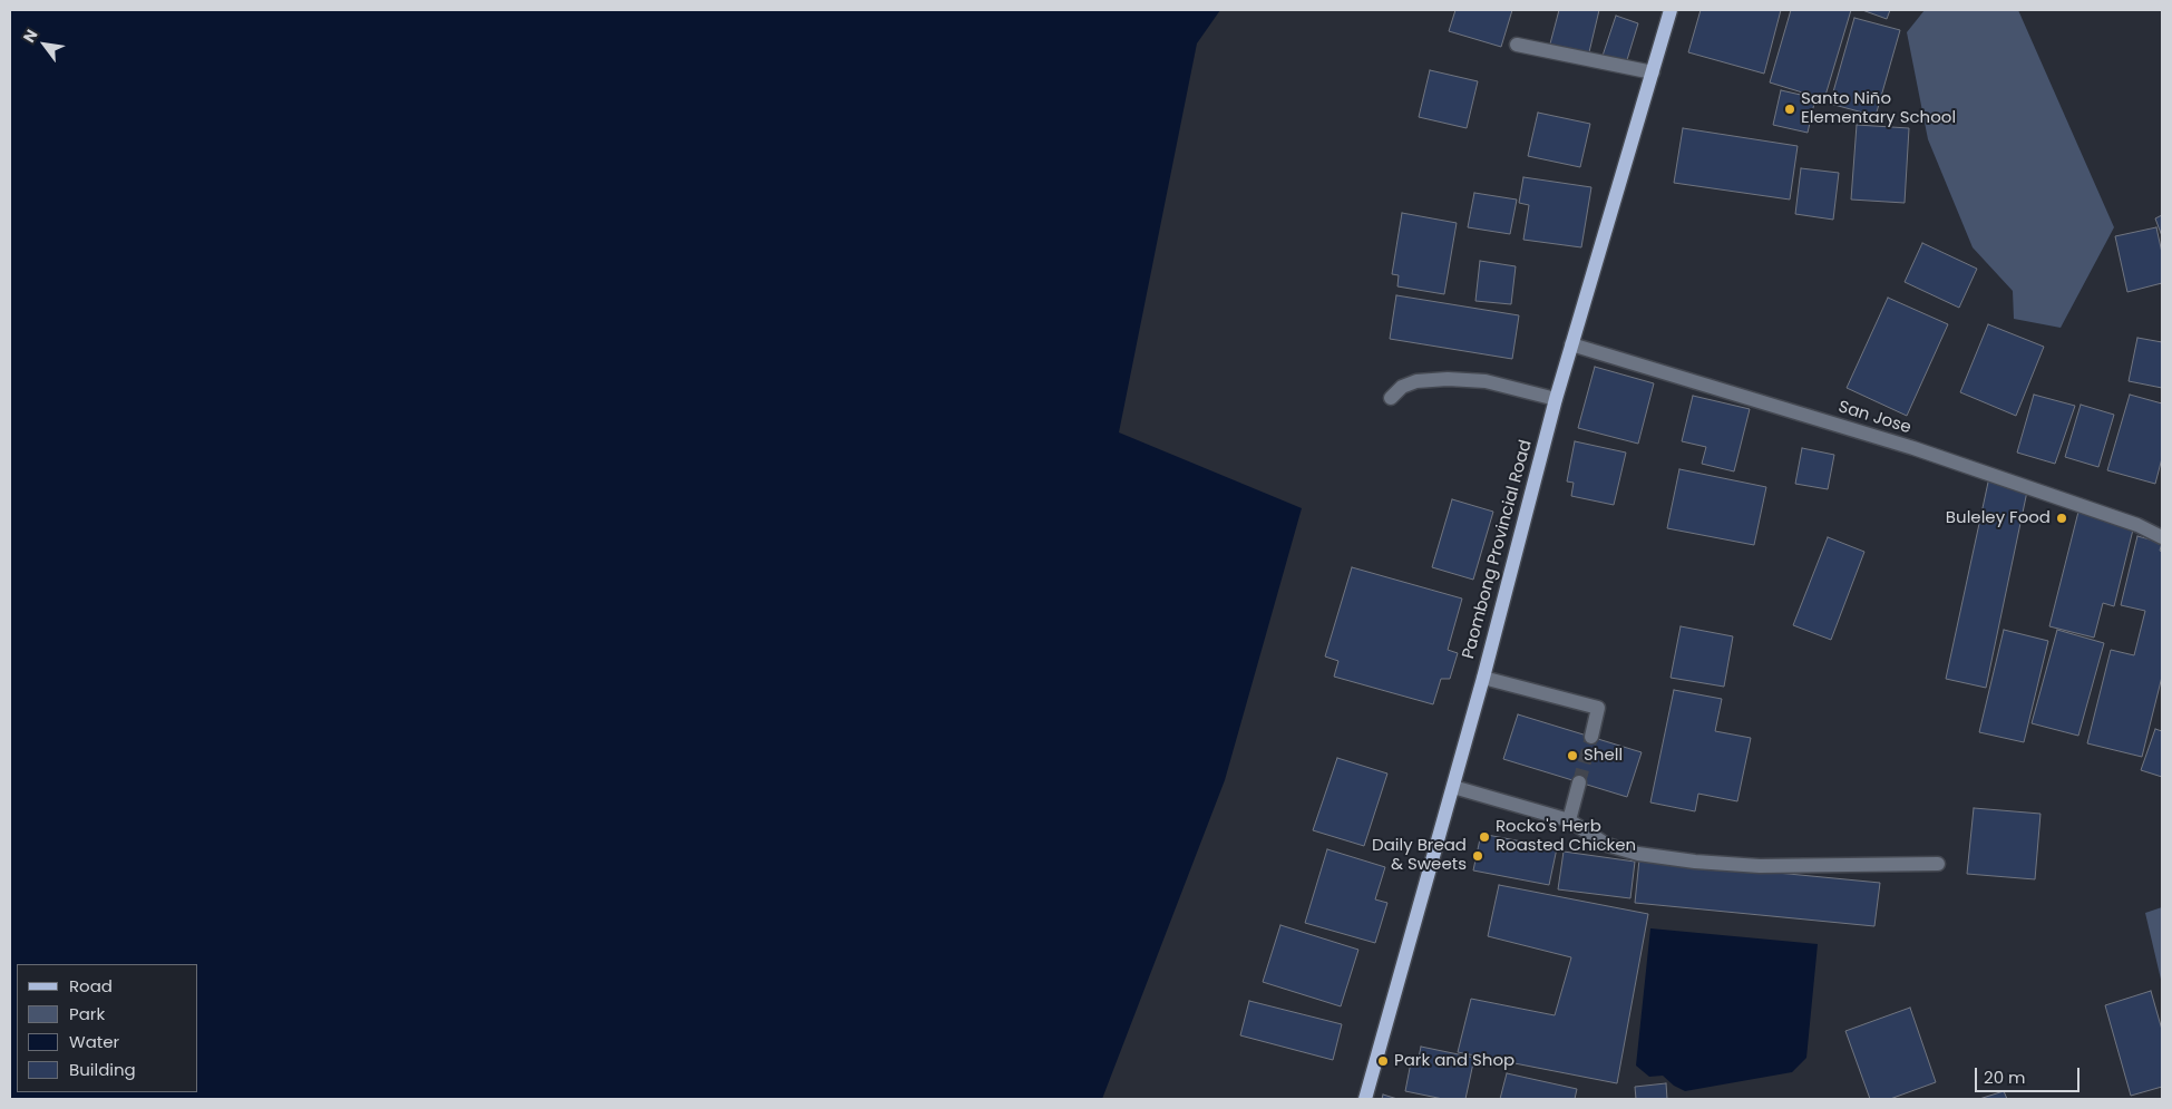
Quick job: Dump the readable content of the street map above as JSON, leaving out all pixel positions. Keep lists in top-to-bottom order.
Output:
{
  "streets": {
    "main road": ["Paombong Provincial Road"],
    "street": ["San Jose"]
  },
  "crossings": [
    ["San Jose", "Paombong Provincial Road"]
  ],
  "places": [
    "Santo Niño Elementary School",
    "Buleley Food",
    "Shell",
    "Rocko's Herb Roasted Chicken",
    "Daily Bread & Sweets",
    "Park and Shop"
  ],
  "legend": [
    "Road",
    "Park",
    "Water",
    "Building"
  ],
  "scale_bar": "20 m",
  "north": "top left"
}
